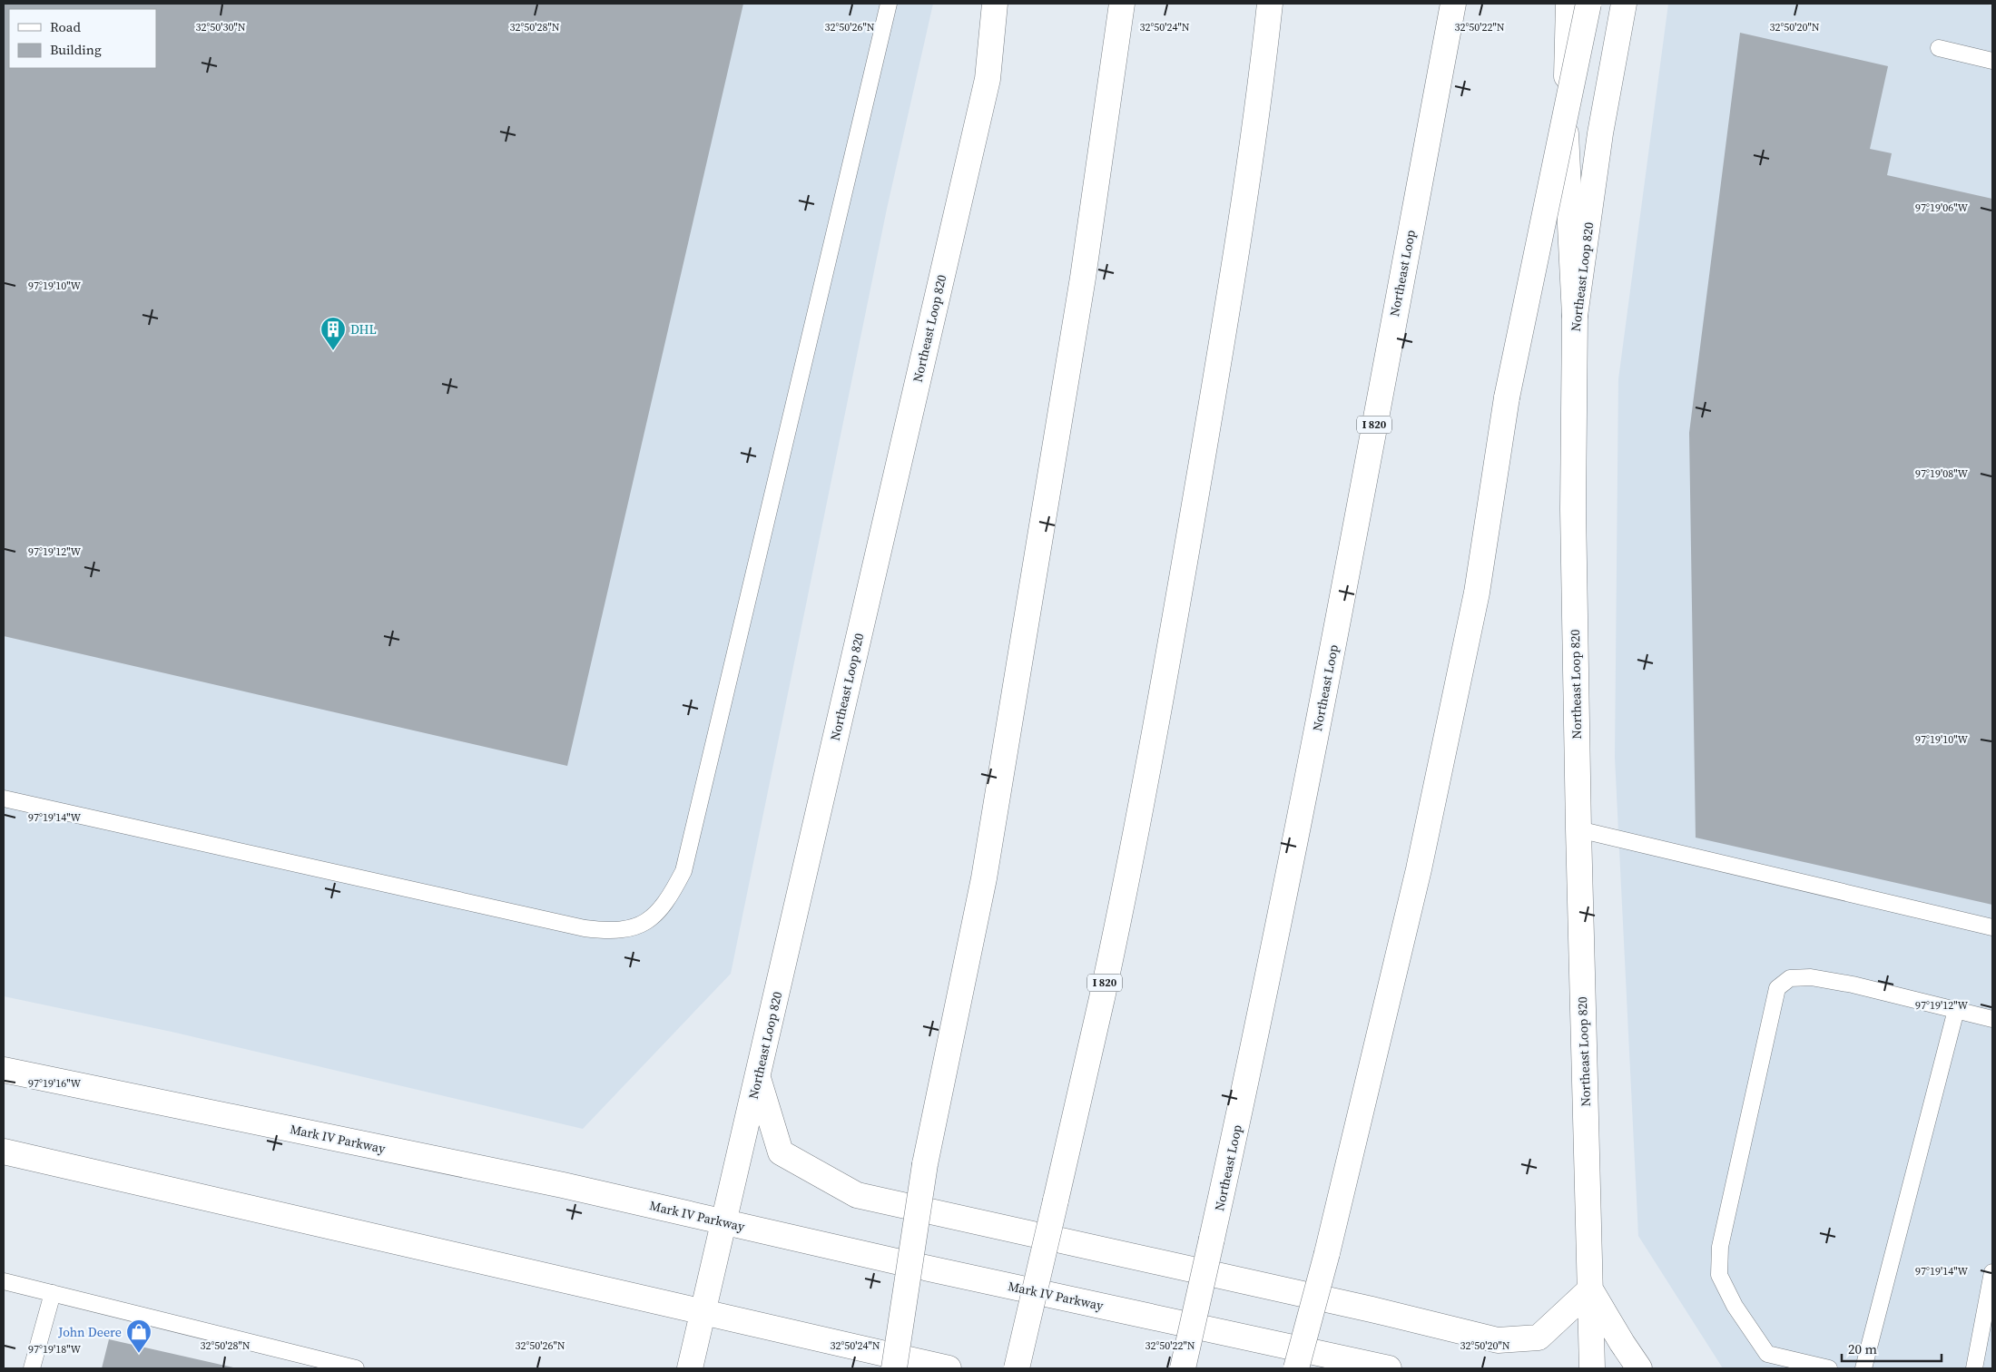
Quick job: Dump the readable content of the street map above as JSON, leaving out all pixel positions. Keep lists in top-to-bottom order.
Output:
{
  "streets": {
    "main road": [
      "Northeast Loop",
      "Northeast Loop 820",
      "I 820",
      "Mark IV Parkway"
    ]
  },
  "crossings": [
    ["Northeast Loop 820", "Mark IV Parkway"]
  ],
  "places": {
    "building": ["DHL"],
    "shop": ["John Deere"]
  },
  "legend": ["Road", "Building"],
  "scale_bar": "20 m",
  "coordinates": [
    "32°50'28\"N",
    "32°50'26\"N",
    "32°50'24\"N",
    "32°50'22\"N",
    "32°50'20\"N",
    "32°50'30\"N",
    "97°19'06\"W",
    "97°19'10\"W",
    "97°19'08\"W",
    "97°19'12\"W",
    "97°19'14\"W",
    "97°19'16\"W",
    "97°19'18\"W"
  ]
}
